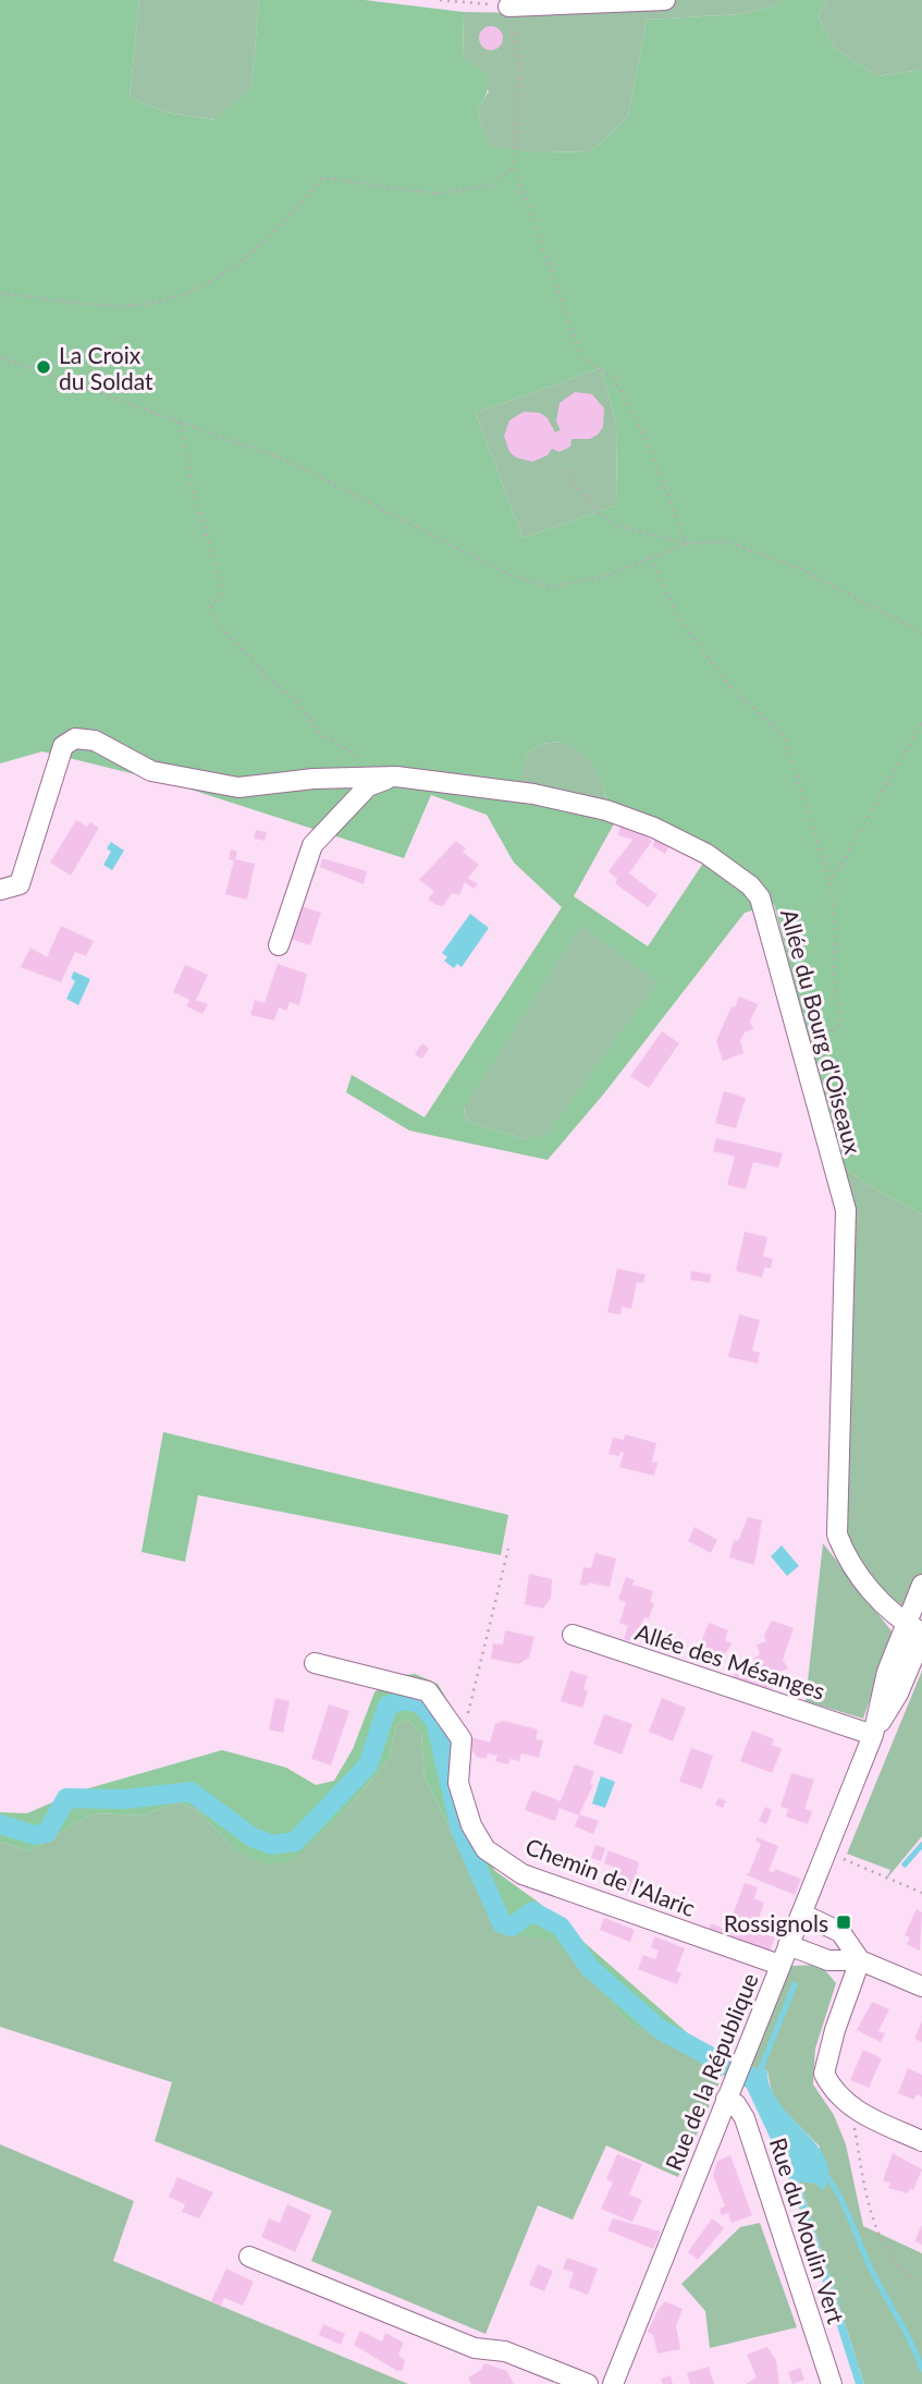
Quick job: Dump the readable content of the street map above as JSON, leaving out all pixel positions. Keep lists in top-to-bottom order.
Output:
{
  "streets": {
    "street": [
      "Allée du Bourg d'Oiseaux",
      "Allée des Mésanges",
      "Chemin de l'Alaric",
      "Rue de la République",
      "Rue du Moulin Vert"
    ]
  },
  "crossings": [
    ["Allée du Bourg d'Oiseaux", "Rue de la République"],
    ["Allée des Mésanges", "Rue de la République"],
    ["Chemin de l'Alaric", "Rue de la République"],
    ["Rue de la République", "Rue du Moulin Vert"]
  ],
  "places": {
    "other": ["La Croix du Soldat"],
    "transit": ["Rossignols"]
  }
}
